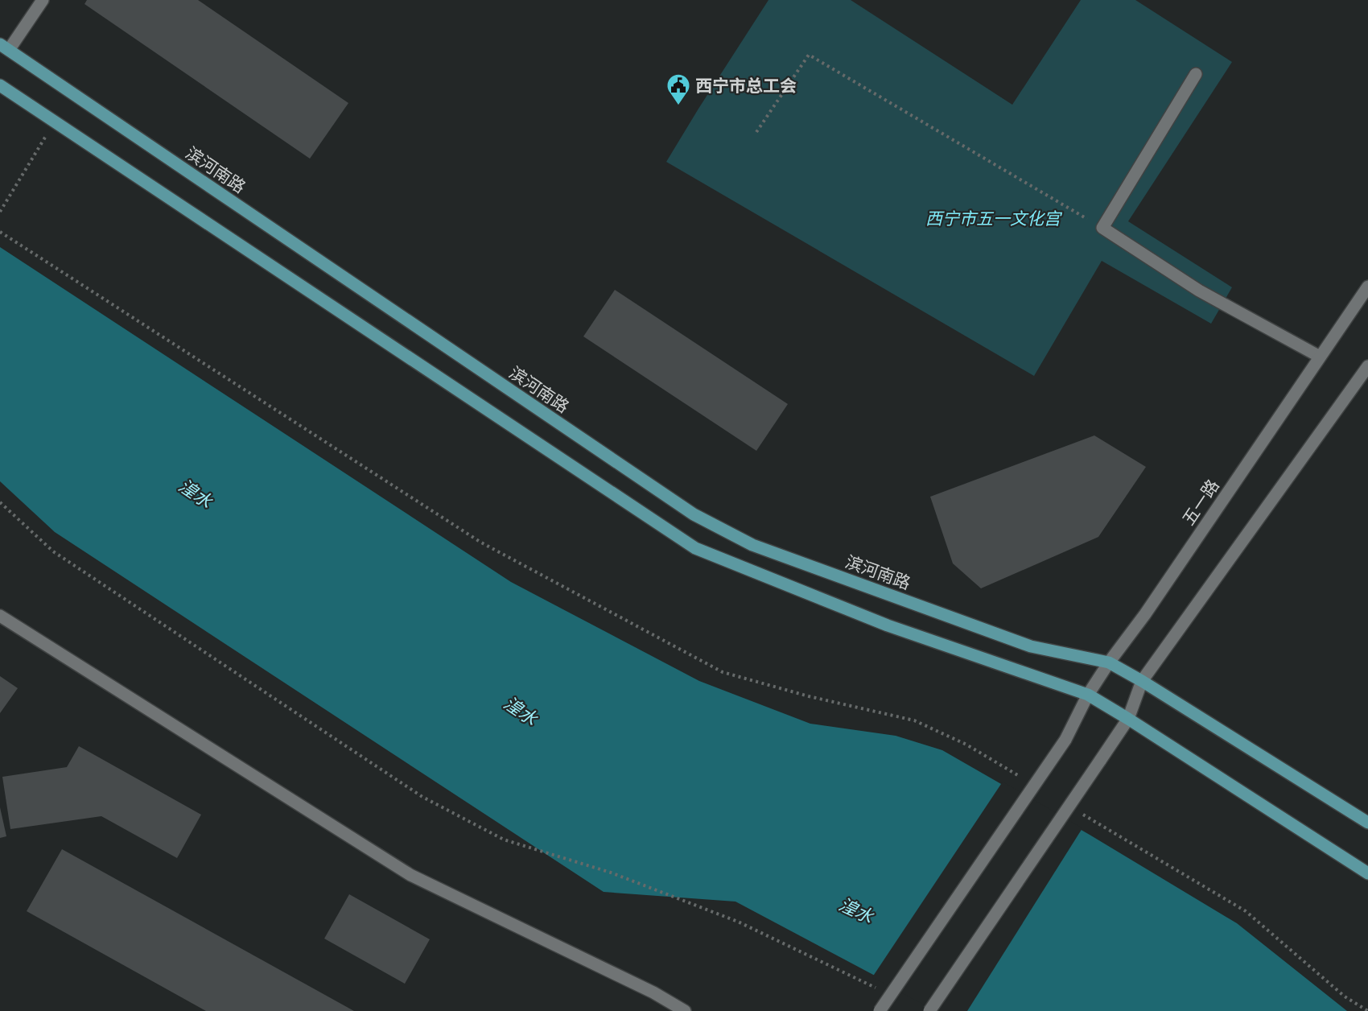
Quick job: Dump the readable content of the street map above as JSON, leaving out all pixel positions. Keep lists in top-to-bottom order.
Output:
{
  "streets": {
    "main road": ["滨河南路"],
    "street": ["五一路"]
  },
  "crossings": [
    ["滨河南路", "五一路"]
  ],
  "water": ["湟水"],
  "parks": ["西宁市五一文化宫"],
  "places": {
    "public building": ["西宁市总工会"]
  }
}
